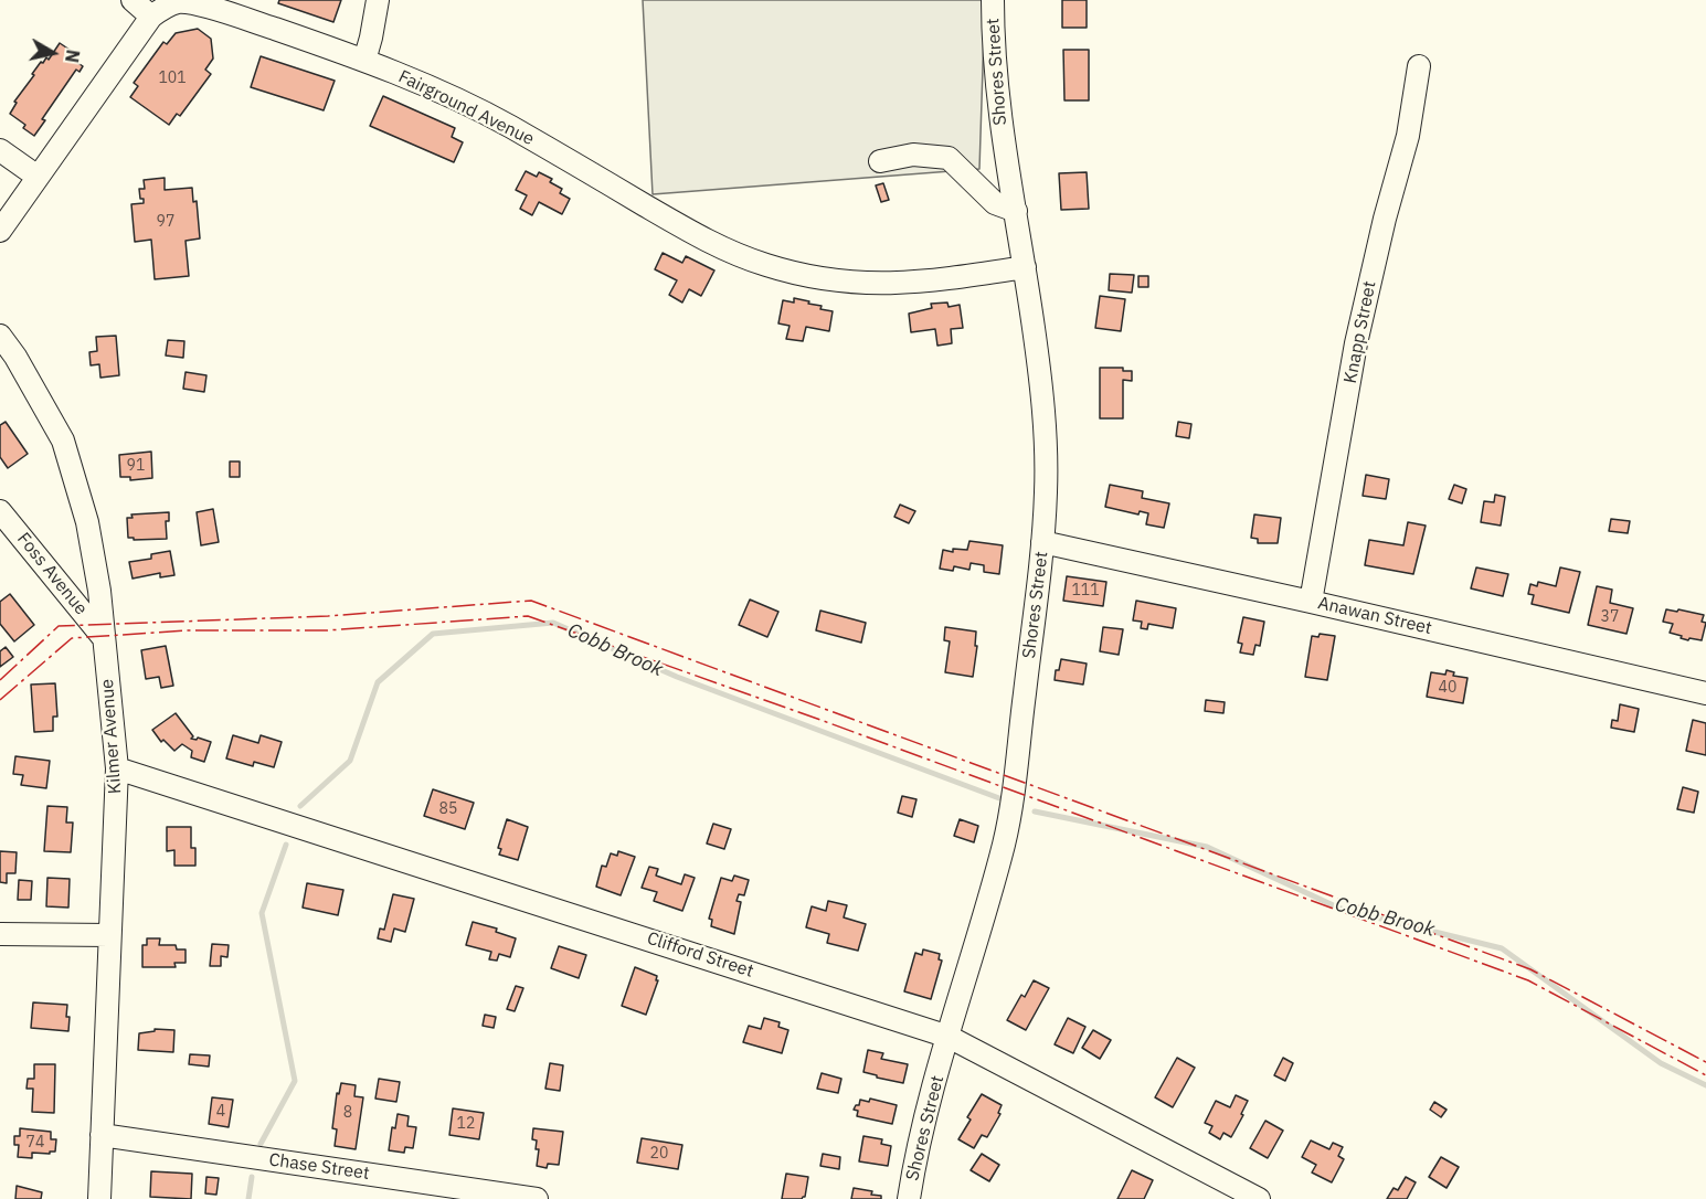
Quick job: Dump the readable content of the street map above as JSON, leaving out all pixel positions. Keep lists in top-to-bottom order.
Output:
{
  "streets": {
    "street": [
      "Shores Street",
      "Fairground Avenue",
      "Knapp Street",
      "Foss Avenue",
      "Anawan Street",
      "Kilmer Avenue",
      "Clifford Street",
      "Chase Street"
    ]
  },
  "crossings": [
    ["Shores Street", "Fairground Avenue"],
    ["Shores Street", "Anawan Street"],
    ["Shores Street", "Clifford Street"],
    ["Knapp Street", "Anawan Street"],
    ["Foss Avenue", "Kilmer Avenue"],
    ["Kilmer Avenue", "Clifford Street"],
    ["Kilmer Avenue", "Chase Street"]
  ],
  "water": ["Cobb Brook"],
  "house_numbers": [
    "101",
    "97",
    "91",
    "111",
    "37",
    "40",
    "85",
    "4",
    "8",
    "12",
    "74",
    "20"
  ],
  "north": "right"
}
